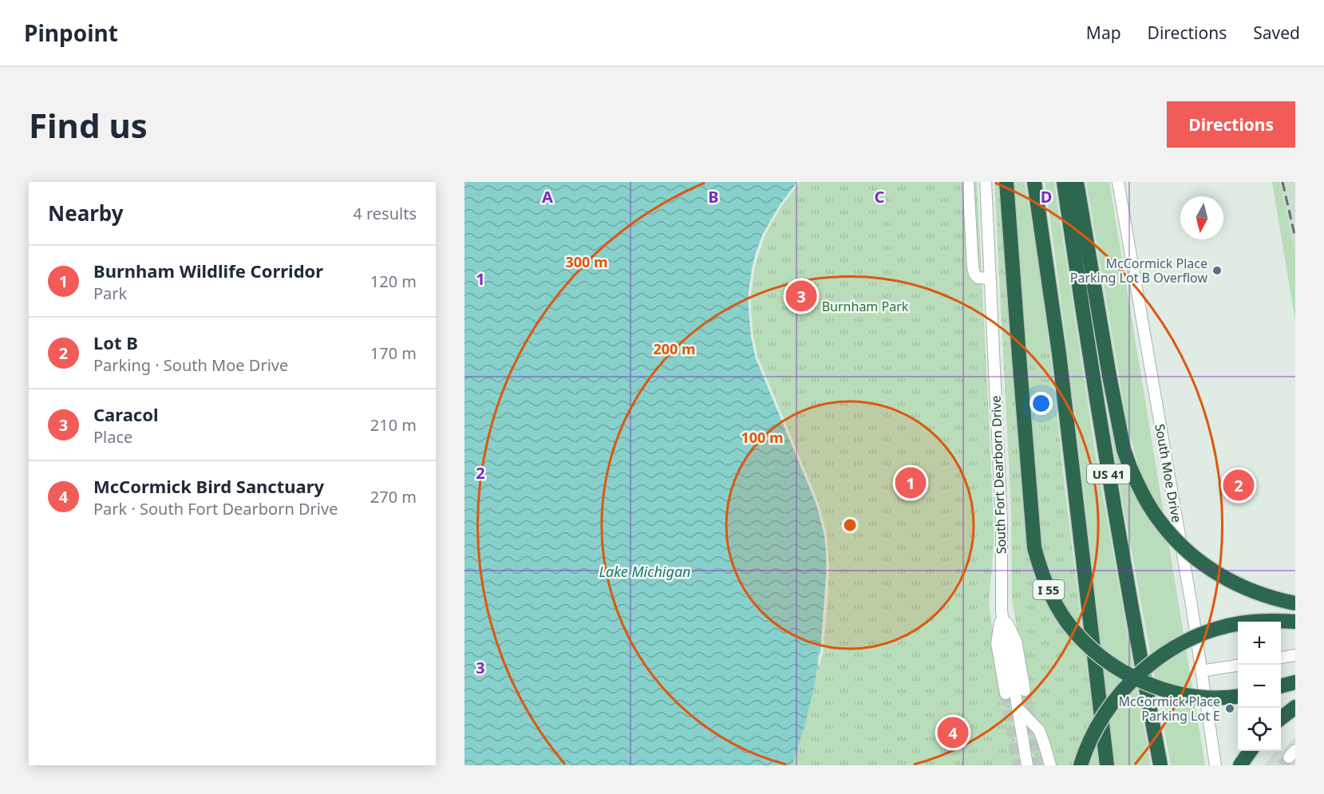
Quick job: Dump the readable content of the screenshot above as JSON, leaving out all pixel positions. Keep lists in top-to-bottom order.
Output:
{
  "streets": {
    "highway": ["US 41", "I 55"],
    "street": ["South Moe Drive", "South Fort Dearborn Drive"]
  },
  "water": ["Lake Michigan"],
  "parks": ["Burnham Park"],
  "places": ["McCormick Place Parking Lot B Overflow", "McCormick Place Parking Lot E"],
  "north": "bottom",
  "page": {
    "header": "Pinpoint",
    "nav": ["Map", "Directions", "Saved"],
    "buttons": "Directions",
    "title": "Find us",
    "heading": ["Nearby", "4 results"],
    "list": [
      {
        "mark": "1",
        "name": "Burnham Wildlife Corridor",
        "note": "Park",
        "value": "120 m"
      },
      {
        "mark": "2",
        "name": "Lot B",
        "note": "Parking · South Moe Drive",
        "value": "170 m"
      },
      {
        "mark": "3",
        "name": "Caracol",
        "note": "Place",
        "value": "210 m"
      },
      {
        "mark": "4",
        "name": "McCormick Bird Sanctuary",
        "note": "Park · South Fort Dearborn Drive",
        "value": "270 m"
      }
    ],
    "pins": [
      "3",
      "1",
      "2",
      "4"
    ],
    "map_buttons": ["+", "−"]
  },
  "grid": {
    "columns": [
      "A",
      "B",
      "C",
      "D"
    ],
    "rows": ["1", "2", "3"]
  },
  "rings": ["300 m", "200 m", "100 m"]
}
